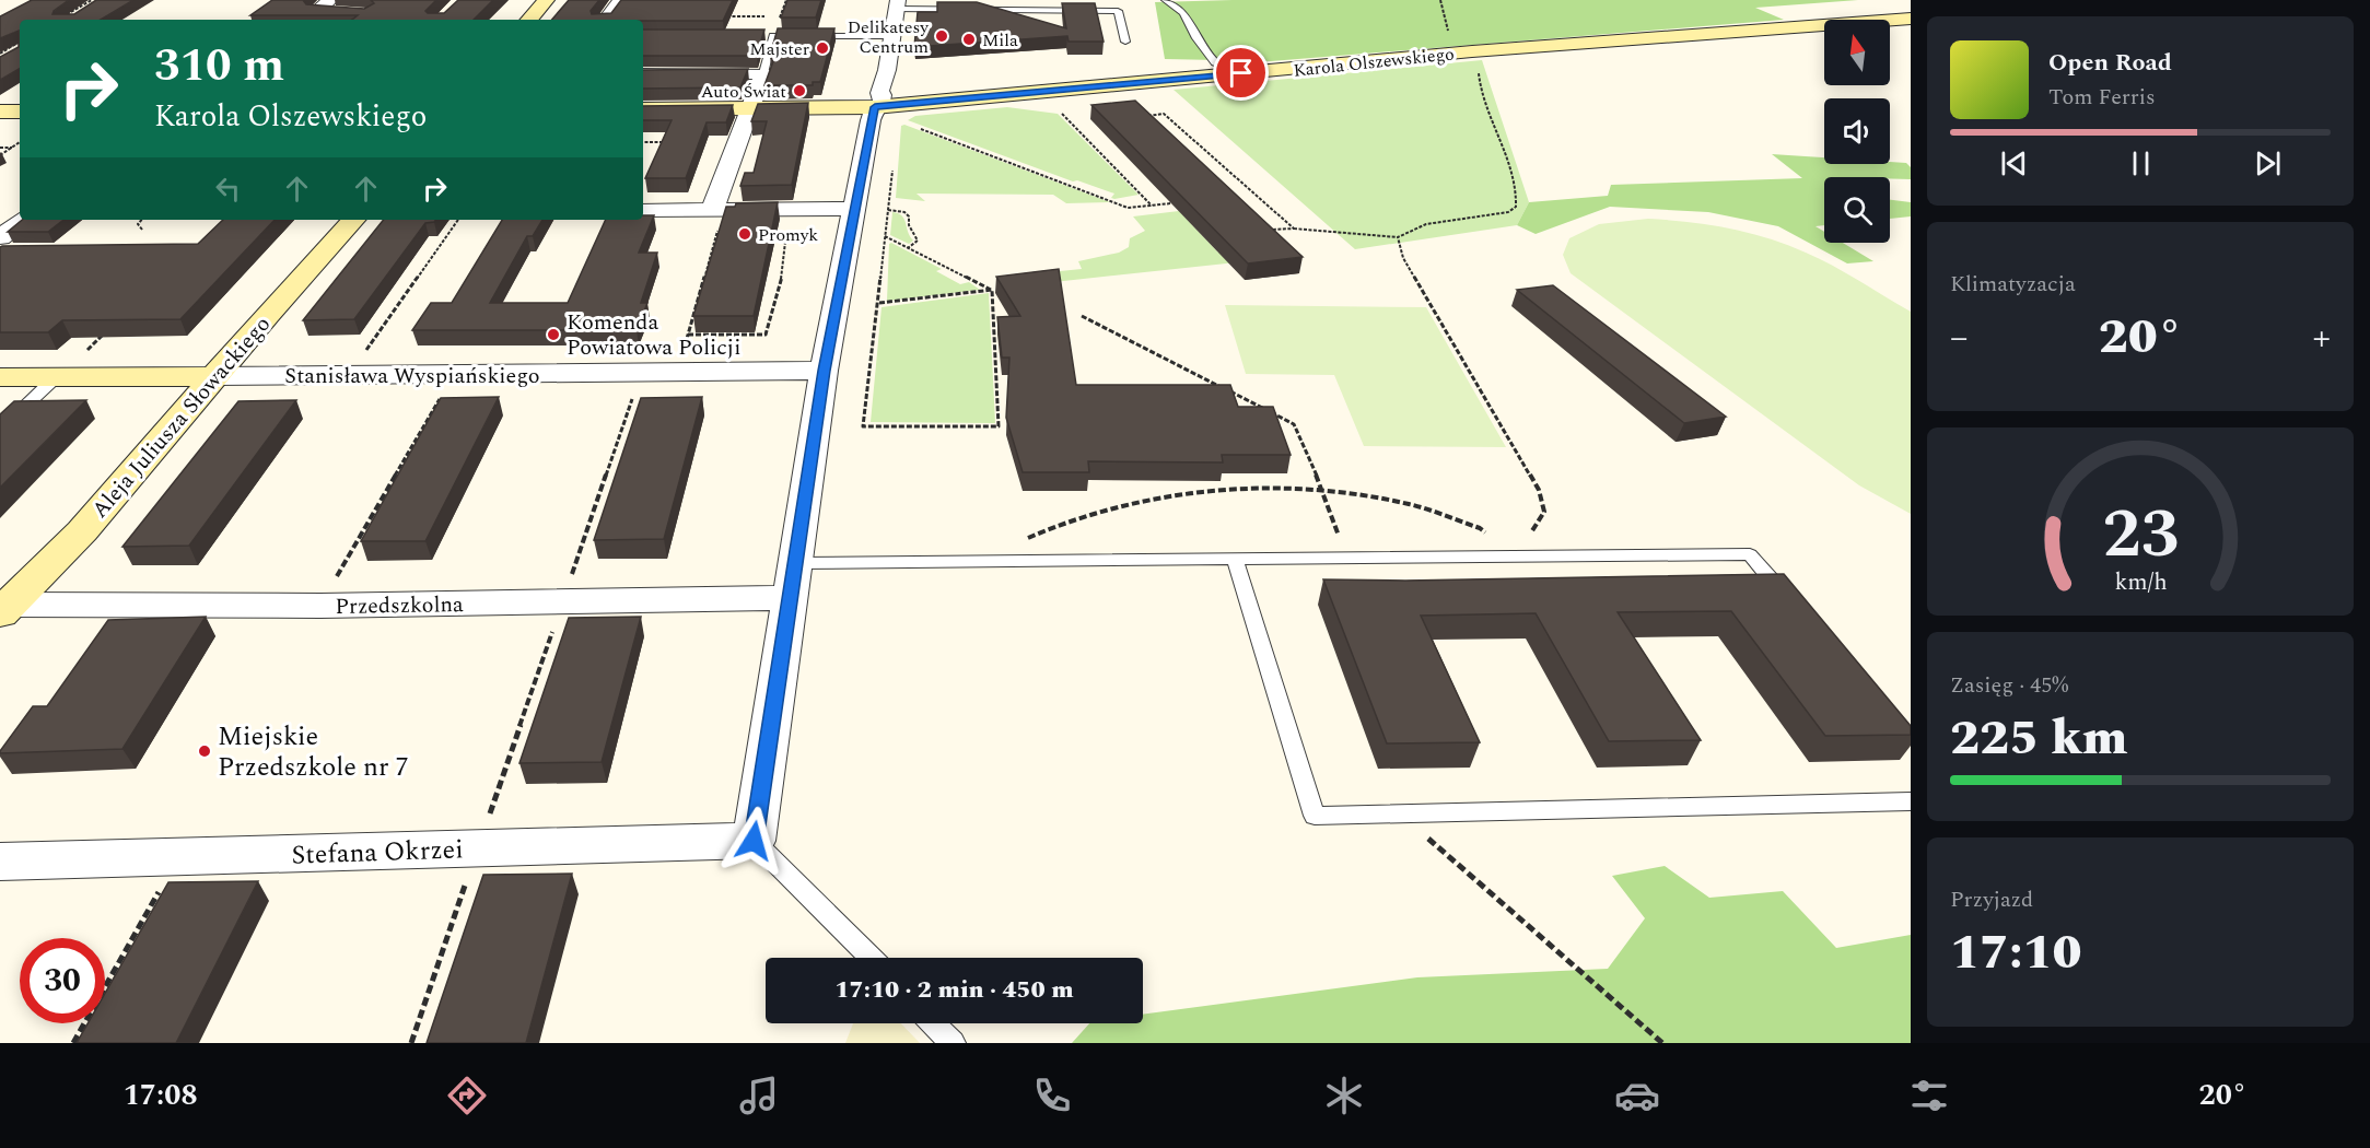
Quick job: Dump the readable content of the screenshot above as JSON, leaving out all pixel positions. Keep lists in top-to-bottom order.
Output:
{
  "streets": {
    "street": [
      "Karola Olszewskiego",
      "Stanisława Wyspiańskiego",
      "Aleja Juliusza Słowackiego",
      "Przedszkolna",
      "Stefana Okrzei"
    ]
  },
  "crossings": [
    ["Stanisława Wyspiańskiego", "Aleja Juliusza Słowackiego"],
    ["Aleja Juliusza Słowackiego", "Przedszkolna"]
  ],
  "places": [
    "Delikatesy Centrum",
    "Mila",
    "Majster",
    "Auto Świat",
    "Promyk",
    "Komenda Powiatowa Policji",
    "Miejskie Przedszkole nr 7"
  ],
  "north": "top",
  "page": {
    "turn": ["310 m", "Karola Olszewskiego"],
    "song": ["Open Road", "Tom Ferris"],
    "tile": [
      "Klimatyzacja",
      ["Zasięg · 45%", "225 km"],
      ["Przyjazd", "17:10"]
    ],
    "heat": ["−", "20°", "+"],
    "limit": "30",
    "trip": "17:10 · 2 min · 450 m",
    "tabs": ["17:08", "20°"],
    "gauge": ["23", "km/h"]
  }
}
